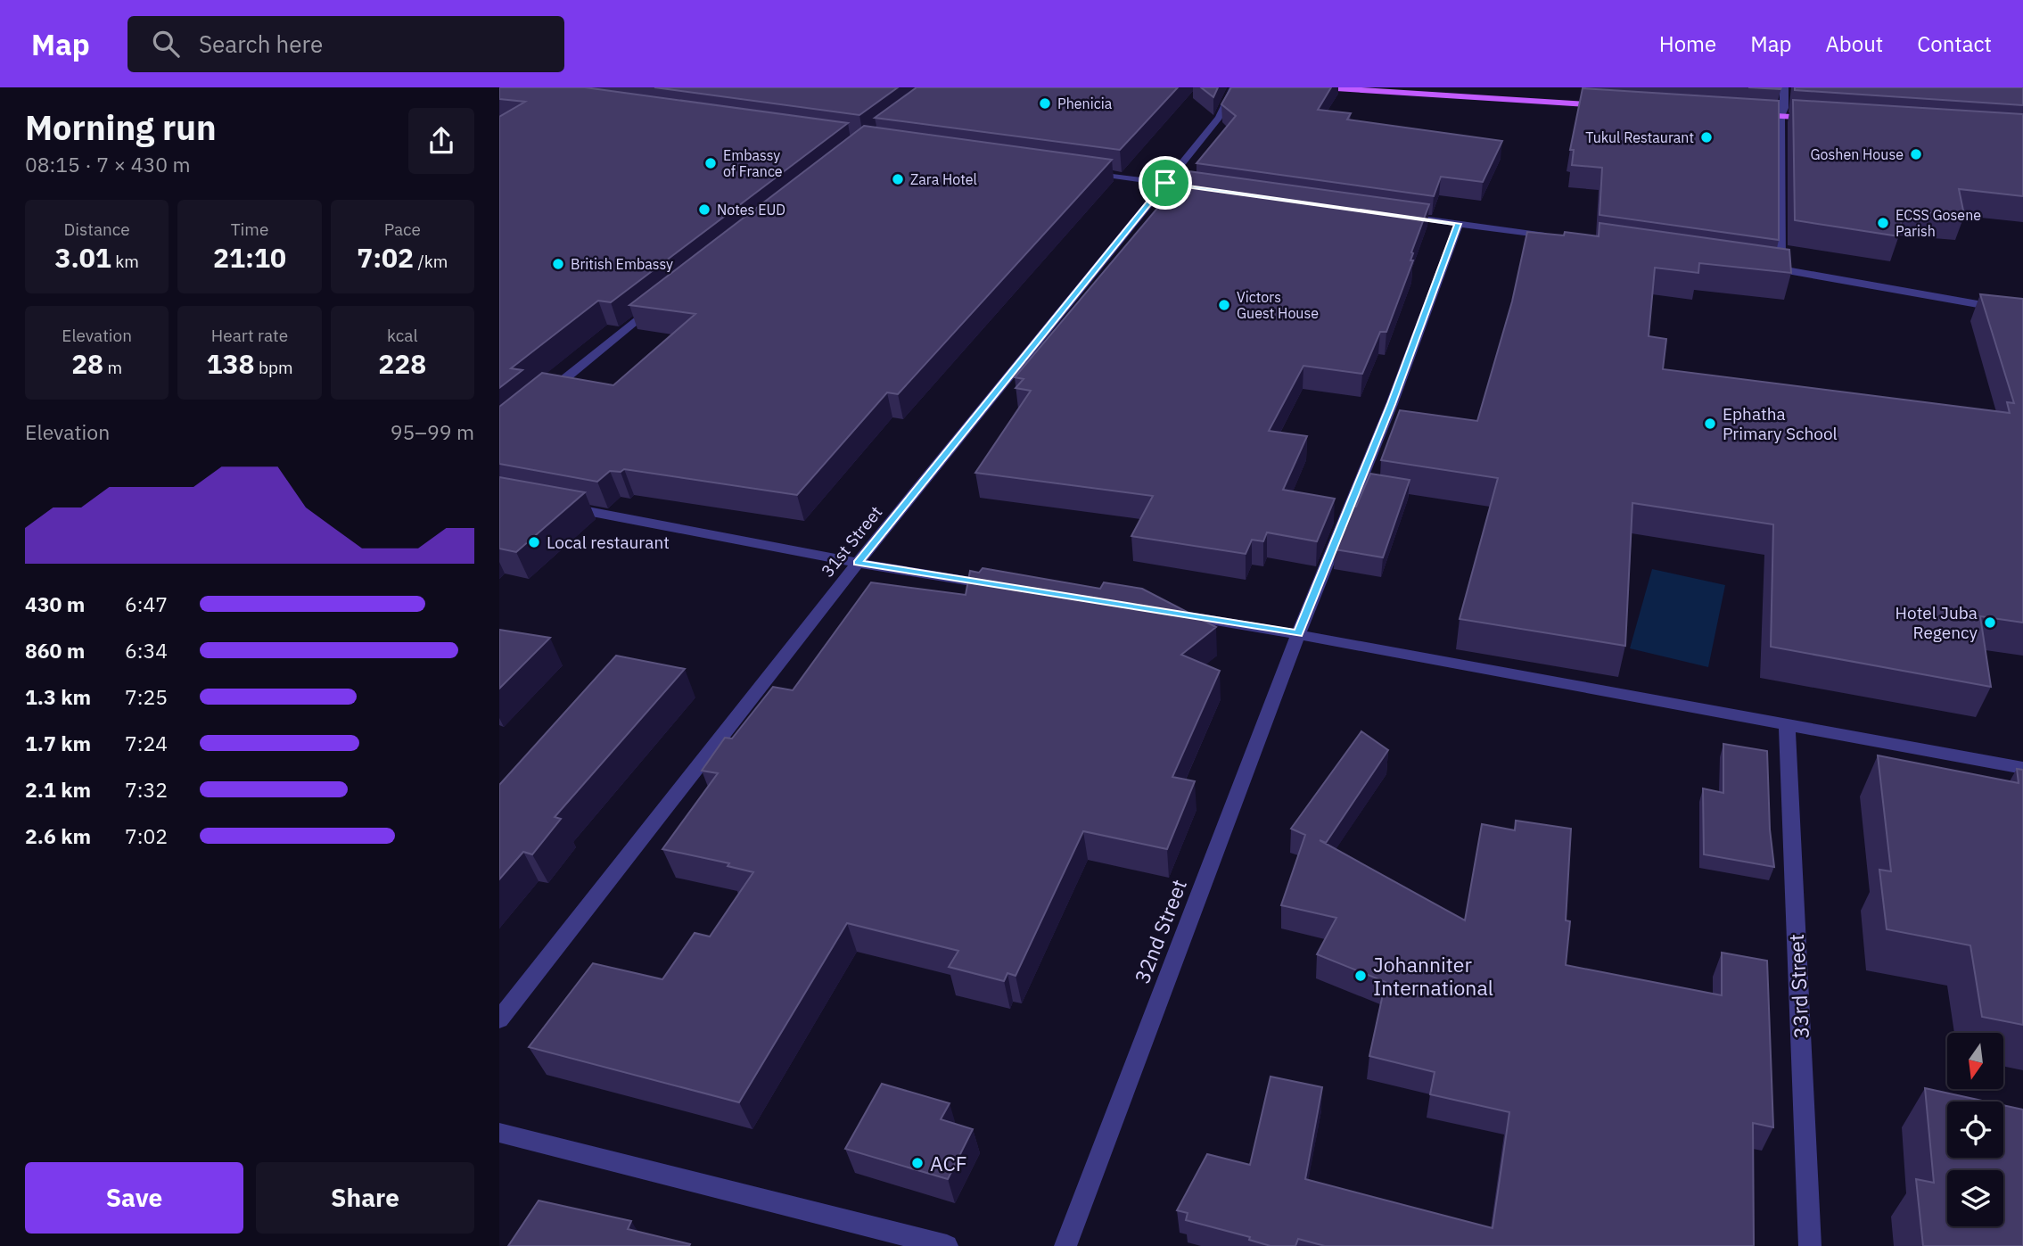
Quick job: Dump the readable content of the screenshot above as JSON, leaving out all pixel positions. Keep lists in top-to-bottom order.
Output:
{
  "streets": {
    "street": ["31st Street", "32nd Street", "33rd Street"]
  },
  "places": [
    "Phenicia",
    "Tukul Restaurant",
    "Goshen House",
    "Embassy of France",
    "Zara Hotel",
    "Notes EUD",
    "ECSS Gosene Parish",
    "British Embassy",
    "Victors Guest House",
    "Ephatha Primary School",
    "Local restaurant",
    "Hotel Juba Regency",
    "Johanniter International",
    "ACF"
  ],
  "north": "bottom",
  "page": {
    "header": "Map",
    "search": "Search here",
    "nav": [
      "Home",
      "Map",
      "About",
      "Contact"
    ],
    "heading": ["Morning run", "08:15 · 7 × 430 m"],
    "stats": [
      ["Distance", "3.01 km"],
      ["Time", "21:10"],
      ["Pace", "7:02 /km"],
      ["Elevation", "28 m"],
      ["Heart rate", "138 bpm"],
      ["kcal", "228"]
    ],
    "chart": ["Elevation", "95–99 m"],
    "list": [
      {
        "name": "430 m",
        "note": "6:47"
      },
      {
        "name": "860 m",
        "note": "6:34"
      },
      {
        "name": "1.3 km",
        "note": "7:25"
      },
      {
        "name": "1.7 km",
        "note": "7:24"
      },
      {
        "name": "2.1 km",
        "note": "7:32"
      },
      {
        "name": "2.6 km",
        "note": "7:02"
      }
    ],
    "buttons": ["Save", "Share"]
  }
}
